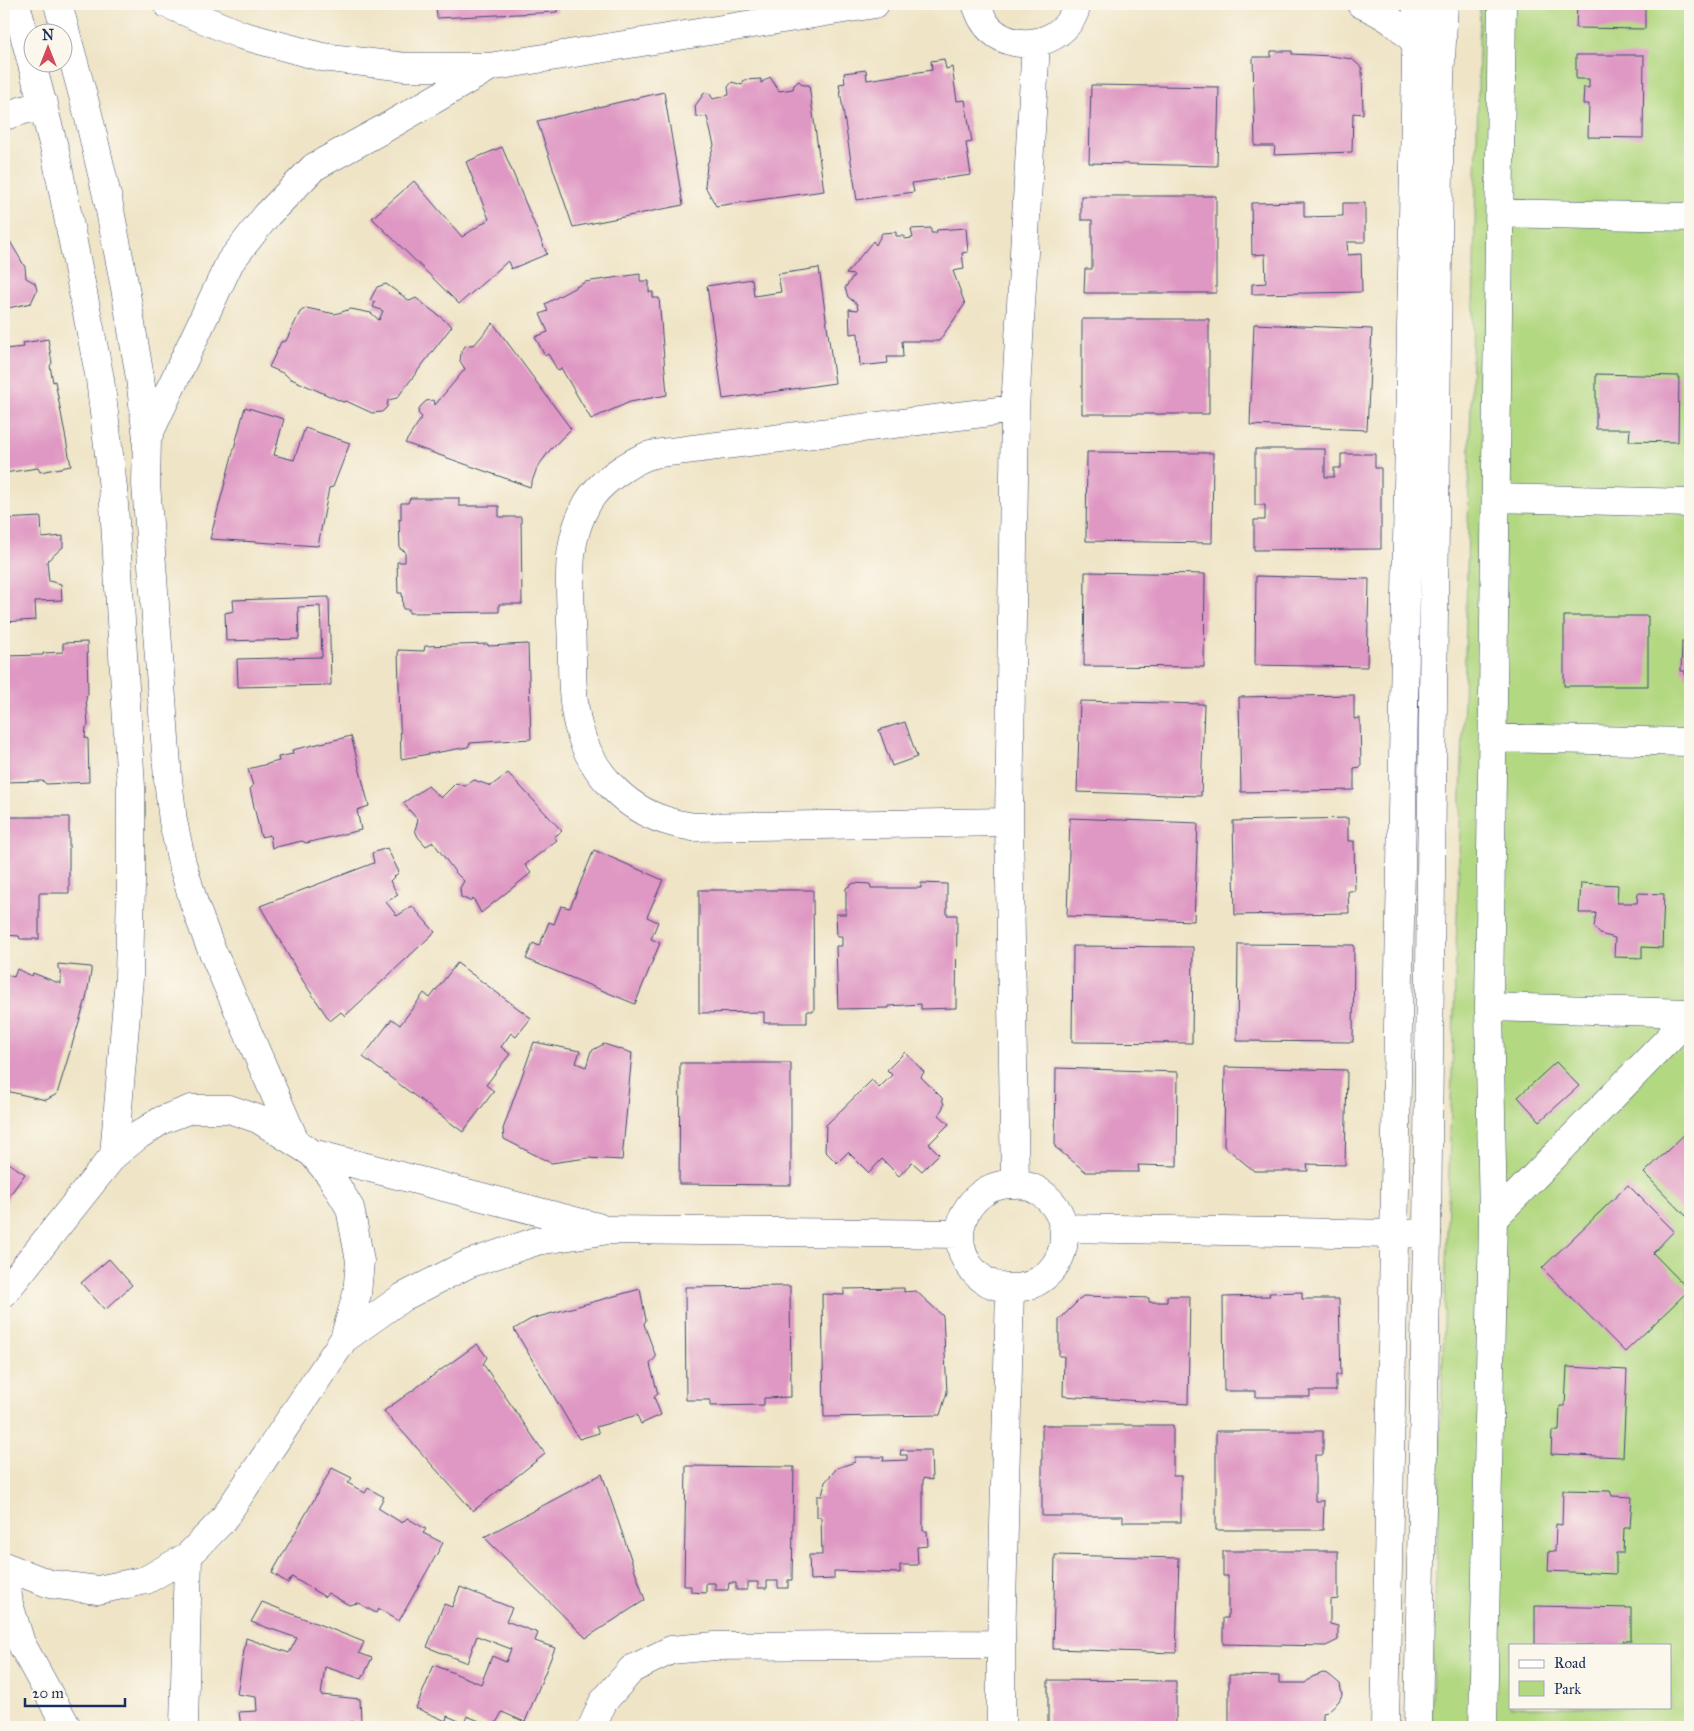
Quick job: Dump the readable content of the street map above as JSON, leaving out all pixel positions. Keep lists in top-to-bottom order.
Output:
{
  "legend": ["Road", "Park"],
  "scale_bar": "20 m",
  "north": "top"
}
